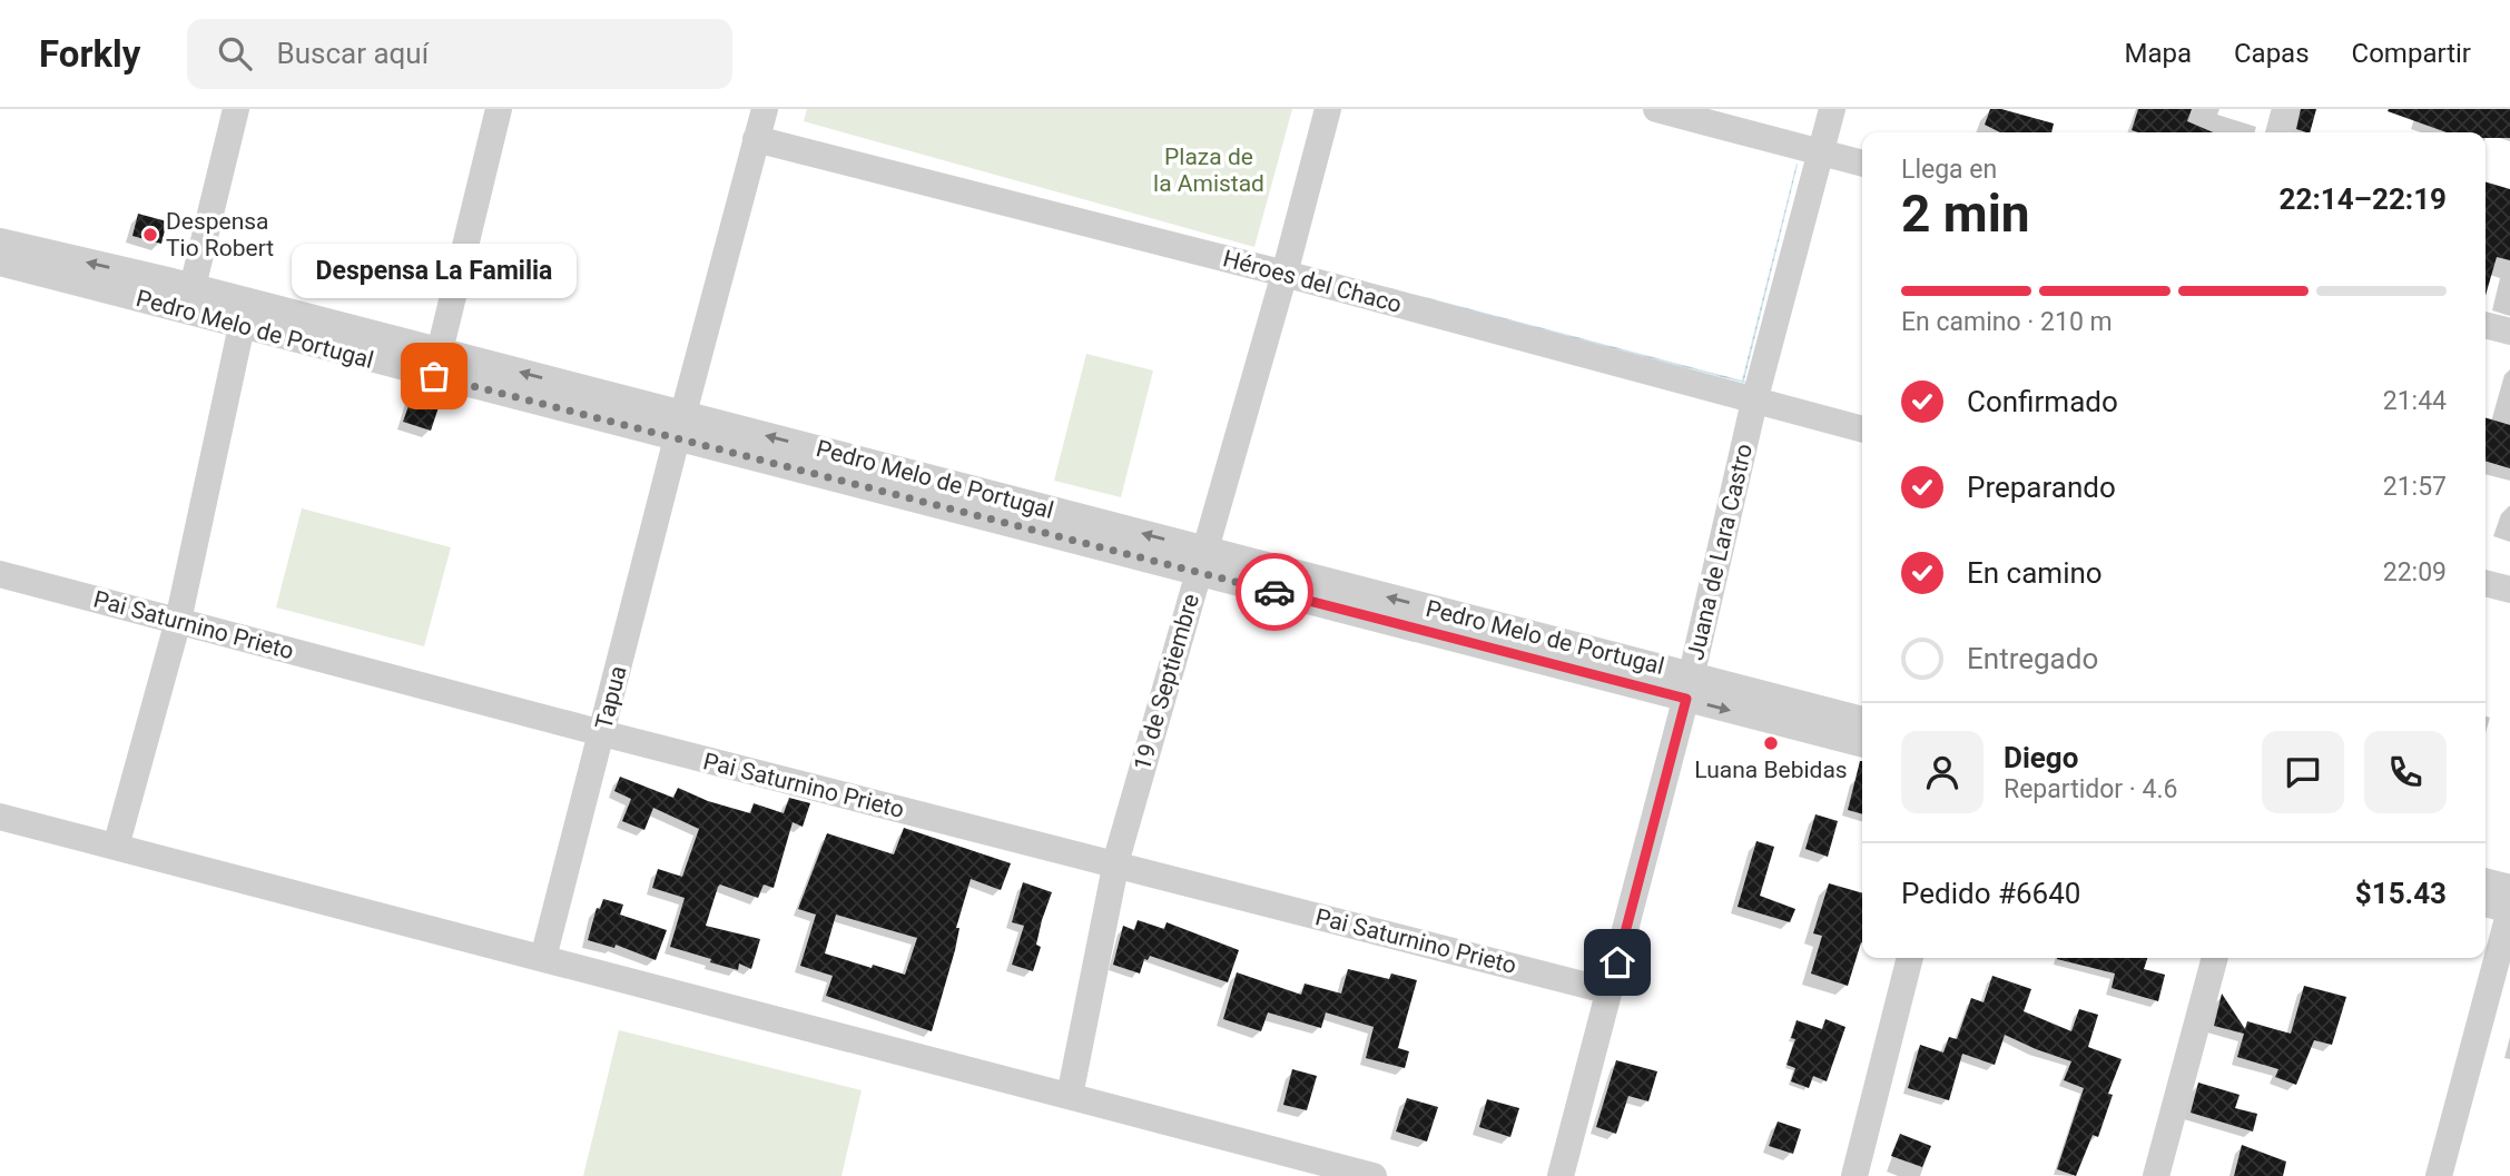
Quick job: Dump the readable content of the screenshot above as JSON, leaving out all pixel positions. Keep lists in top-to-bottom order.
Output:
{
  "streets": {
    "street": [
      "Héroes del Chaco",
      "Pedro Melo de Portugal",
      "Juana de Lara Castro",
      "Pai Saturnino Prieto",
      "19 de Septiembre",
      "Tapua"
    ]
  },
  "crossings": [
    ["Héroes del Chaco", "Juana de Lara Castro"],
    ["Héroes del Chaco", "19 de Septiembre"],
    ["Héroes del Chaco", "Tapua"],
    ["Pedro Melo de Portugal", "Juana de Lara Castro"],
    ["Pedro Melo de Portugal", "19 de Septiembre"],
    ["Pedro Melo de Portugal", "Tapua"],
    ["Juana de Lara Castro", "Pai Saturnino Prieto"],
    ["Pai Saturnino Prieto", "19 de Septiembre"],
    ["Pai Saturnino Prieto", "Tapua"]
  ],
  "parks": ["Plaza de la Amistad"],
  "places": ["Despensa Tio Robert", "Despensa La Familia", "Luana Bebidas"],
  "page": {
    "header": "Forkly",
    "search": "Buscar aquí",
    "nav": ["Mapa", "Capas", "Compartir"],
    "heading": ["2 min", "Llega en", "22:14–22:19"],
    "panel": [
      "Diego",
      "Repartidor · 4.6",
      "Pedido #6640",
      "$15.43"
    ],
    "bubble": "Despensa La Familia",
    "bar": "En camino · 210 m",
    "list": [
      ["Confirmado", "21:44"],
      ["Preparando", "21:57"],
      ["En camino", "22:09"],
      "Entregado"
    ]
  }
}
